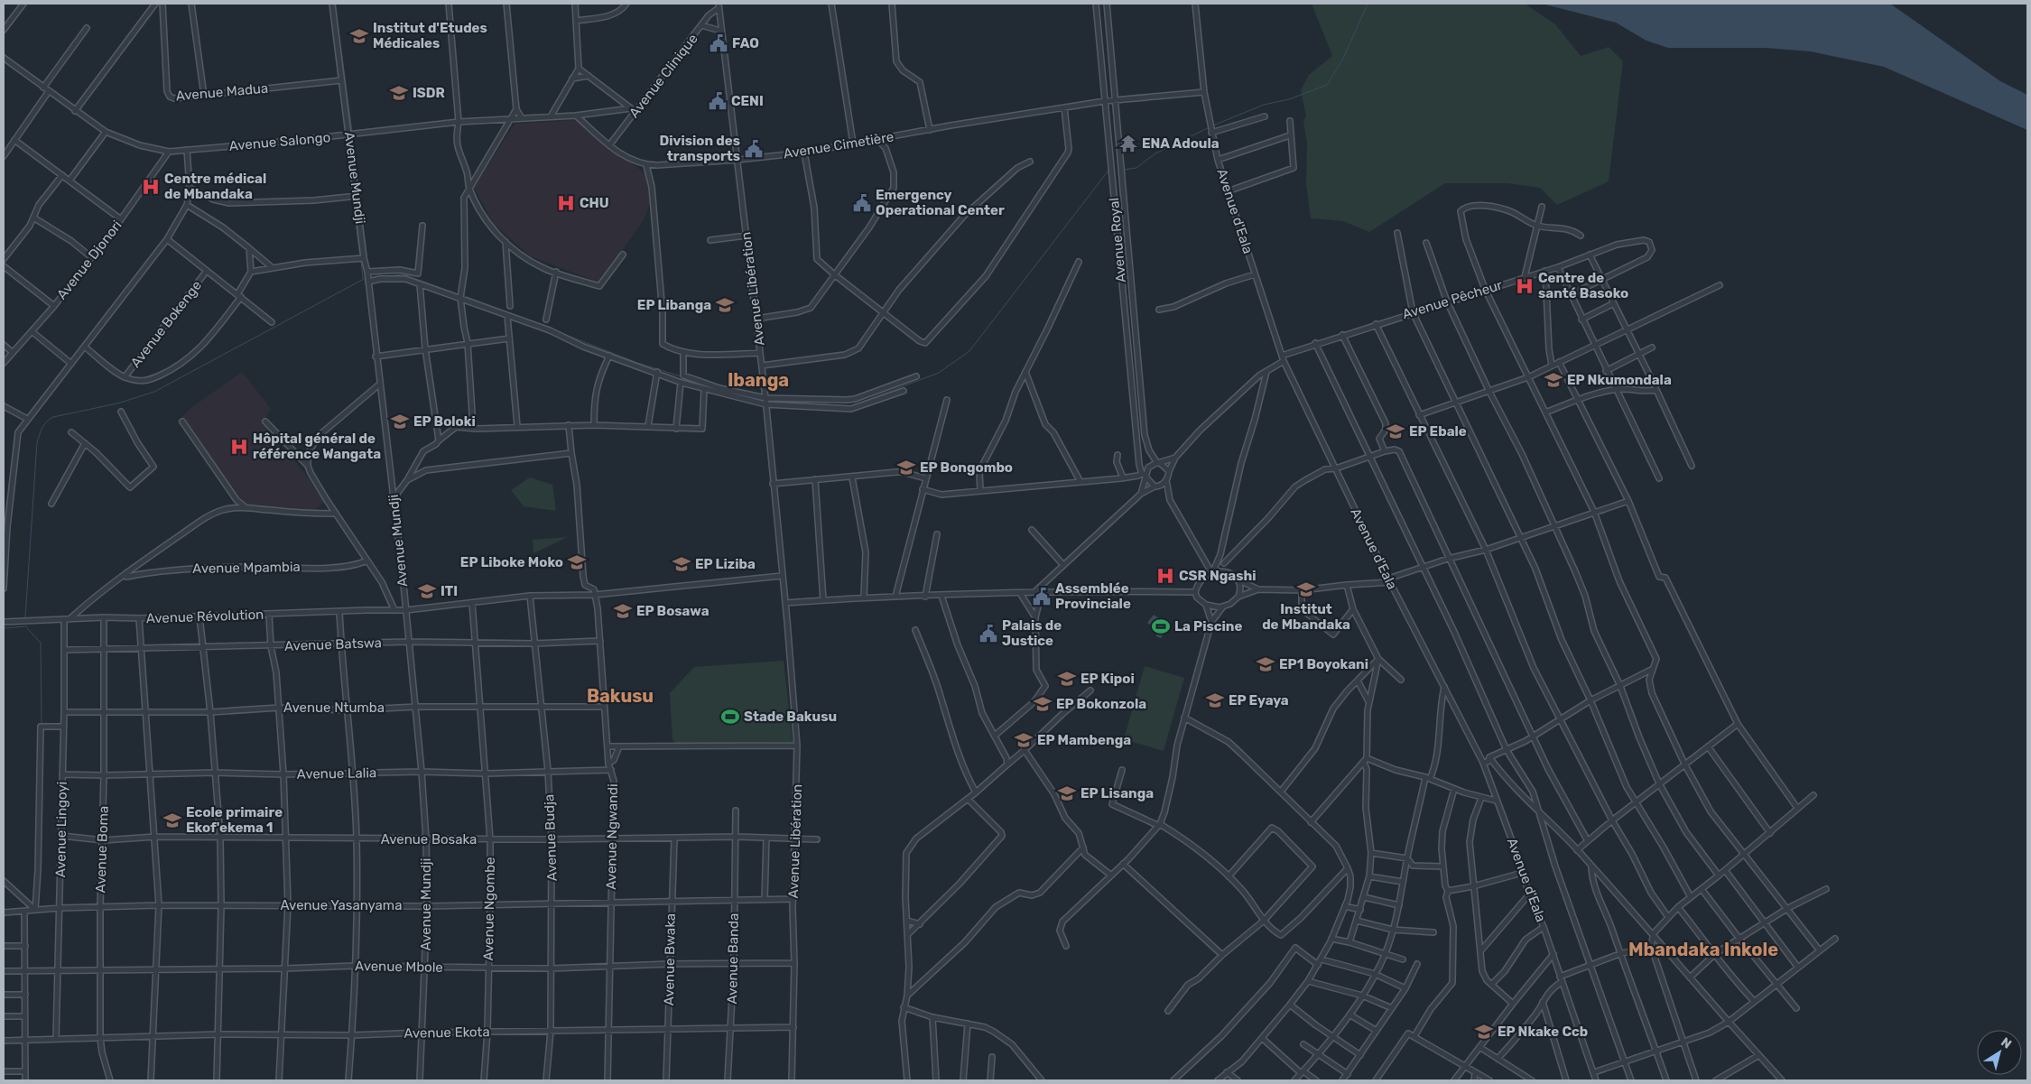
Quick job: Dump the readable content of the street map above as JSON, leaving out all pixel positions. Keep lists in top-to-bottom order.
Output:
{
  "streets": {
    "street": [
      "Avenue Clinique",
      "Avenue Madua",
      "Avenue Salongo",
      "Avenue Cimetière",
      "Avenue Mundji",
      "Avenue d'Eala",
      "Avenue Royal",
      "Avenue Djonori",
      "Avenue Libération",
      "Avenue Pêcheur",
      "Avenue Bokenge",
      "Avenue Mpambia",
      "Avenue Révolution",
      "Avenue Batswa",
      "Avenue Ntumba",
      "Avenue Lalia",
      "Avenue Lingoyi",
      "Avenue Ngwandi",
      "Avenue Budja",
      "Avenue Bosaka",
      "Avenue Boma",
      "Avenue Yasanyama",
      "Avenue Ngombe",
      "Avenue Banda",
      "Avenue Bwaka",
      "Avenue Mbole",
      "Avenue Ekota"
    ]
  },
  "crossings": [
    ["Avenue Clinique", "Avenue Salongo"],
    ["Avenue Clinique", "Avenue Cimetière"],
    ["Avenue Clinique", "Avenue Libération"],
    ["Avenue Madua", "Avenue Mundji"],
    ["Avenue Salongo", "Avenue Cimetière"],
    ["Avenue Salongo", "Avenue Mundji"],
    ["Avenue Salongo", "Avenue Djonori"],
    ["Avenue Cimetière", "Avenue d'Eala"],
    ["Avenue Cimetière", "Avenue Royal"],
    ["Avenue Cimetière", "Avenue Libération"],
    ["Avenue Mundji", "Avenue Révolution"],
    ["Avenue Mundji", "Avenue Batswa"],
    ["Avenue Mundji", "Avenue Ntumba"],
    ["Avenue Mundji", "Avenue Lalia"],
    ["Avenue Mundji", "Avenue Bosaka"],
    ["Avenue Mundji", "Avenue Yasanyama"],
    ["Avenue Mundji", "Avenue Mbole"],
    ["Avenue Mundji", "Avenue Ekota"],
    ["Avenue d'Eala", "Avenue Pêcheur"],
    ["Avenue Libération", "Avenue Révolution"],
    ["Avenue Libération", "Avenue Bosaka"],
    ["Avenue Libération", "Avenue Yasanyama"],
    ["Avenue Libération", "Avenue Mbole"],
    ["Avenue Libération", "Avenue Ekota"],
    ["Avenue Révolution", "Avenue Lingoyi"],
    ["Avenue Révolution", "Avenue Ngwandi"],
    ["Avenue Révolution", "Avenue Budja"],
    ["Avenue Révolution", "Avenue Boma"],
    ["Avenue Révolution", "Avenue Ngombe"],
    ["Avenue Batswa", "Avenue Lingoyi"],
    ["Avenue Batswa", "Avenue Ngwandi"],
    ["Avenue Batswa", "Avenue Budja"],
    ["Avenue Batswa", "Avenue Boma"],
    ["Avenue Batswa", "Avenue Ngombe"],
    ["Avenue Ntumba", "Avenue Lingoyi"],
    ["Avenue Ntumba", "Avenue Ngwandi"],
    ["Avenue Ntumba", "Avenue Budja"],
    ["Avenue Ntumba", "Avenue Boma"],
    ["Avenue Ntumba", "Avenue Ngombe"],
    ["Avenue Lalia", "Avenue Lingoyi"],
    ["Avenue Lalia", "Avenue Ngwandi"],
    ["Avenue Lalia", "Avenue Budja"],
    ["Avenue Lalia", "Avenue Boma"],
    ["Avenue Lalia", "Avenue Ngombe"],
    ["Avenue Lingoyi", "Avenue Bosaka"],
    ["Avenue Lingoyi", "Avenue Yasanyama"],
    ["Avenue Lingoyi", "Avenue Mbole"],
    ["Avenue Lingoyi", "Avenue Ekota"],
    ["Avenue Ngwandi", "Avenue Bosaka"],
    ["Avenue Ngwandi", "Avenue Yasanyama"],
    ["Avenue Ngwandi", "Avenue Mbole"],
    ["Avenue Ngwandi", "Avenue Ekota"],
    ["Avenue Budja", "Avenue Bosaka"],
    ["Avenue Budja", "Avenue Yasanyama"],
    ["Avenue Budja", "Avenue Mbole"],
    ["Avenue Budja", "Avenue Ekota"],
    ["Avenue Bosaka", "Avenue Boma"],
    ["Avenue Bosaka", "Avenue Ngombe"],
    ["Avenue Bosaka", "Avenue Banda"],
    ["Avenue Bosaka", "Avenue Bwaka"],
    ["Avenue Boma", "Avenue Yasanyama"],
    ["Avenue Boma", "Avenue Mbole"],
    ["Avenue Boma", "Avenue Ekota"],
    ["Avenue Yasanyama", "Avenue Ngombe"],
    ["Avenue Yasanyama", "Avenue Banda"],
    ["Avenue Yasanyama", "Avenue Bwaka"],
    ["Avenue Ngombe", "Avenue Mbole"],
    ["Avenue Ngombe", "Avenue Ekota"],
    ["Avenue Banda", "Avenue Mbole"],
    ["Avenue Banda", "Avenue Ekota"],
    ["Avenue Bwaka", "Avenue Mbole"],
    ["Avenue Bwaka", "Avenue Ekota"]
  ],
  "districts": ["Ibanga", "Bakusu", "Mbandaka Inkole"],
  "places": {
    "school or university": [
      "Institut d'Etudes Médicales",
      "ISDR",
      "EP Libanga",
      "EP Nkumondala",
      "EP Boloki",
      "EP Ebale",
      "EP Bongombo",
      "EP Liboke Moko",
      "EP Liziba",
      "Institut de Mbandaka",
      "ITI",
      "EP Bosawa",
      "EP1 Boyokani",
      "EP Kipoi",
      "EP Eyaya",
      "EP Bokonzola",
      "EP Mambenga",
      "EP Lisanga",
      "Ecole primaire Ekof'ekema 1",
      "EP Nkake Ccb"
    ],
    "public building": [
      "FAO",
      "CENI",
      "Division des transports",
      "Emergency Operational Center",
      "Assemblée Provinciale",
      "Palais de Justice"
    ],
    "temple": ["ENA Adoula"],
    "hospital": [
      "Centre médical de Mbandaka",
      "CHU",
      "Centre de santé Basoko",
      "Hôpital général de référence Wangata",
      "CSR Ngashi"
    ],
    "sports": ["La Piscine", "Stade Bakusu"]
  },
  "north": "top right"
}
